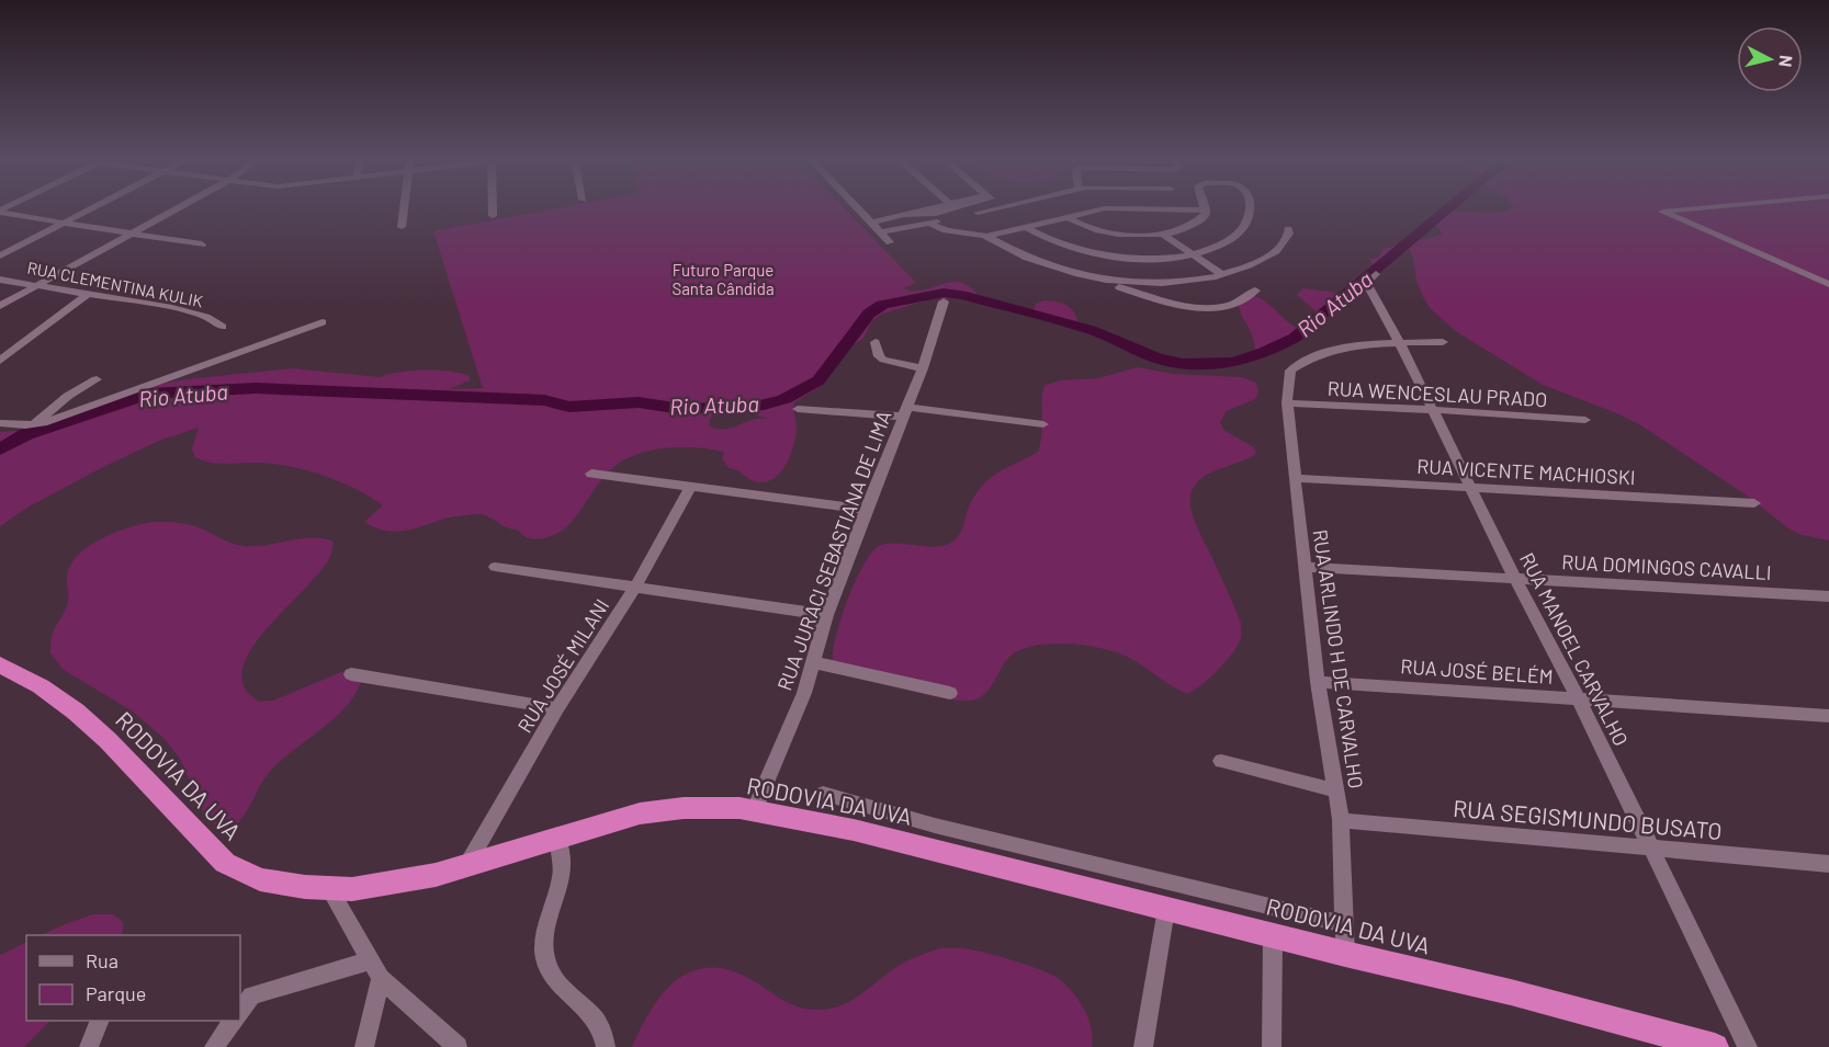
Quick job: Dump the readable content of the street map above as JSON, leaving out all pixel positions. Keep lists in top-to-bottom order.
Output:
{
  "streets": {
    "highway": ["RODOVIA DA UVA"],
    "street": [
      "RUA CLEMENTINA KULIK",
      "RUA WENCESLAU PRADO",
      "RUA VICENTE MACHIOSKI",
      "RUA JURACI SEBASTIANA DE LIMA",
      "RUA DOMINGOS CAVALLI",
      "RUA MANOEL CARVALHO",
      "RUA ARLINDO H DE CARVALHO",
      "RUA JOSÉ MILANI",
      "RUA JOSÉ BELÉM",
      "RUA SEGISMUNDO BUSATO"
    ]
  },
  "crossings": [
    ["RUA WENCESLAU PRADO", "RUA MANOEL CARVALHO"],
    ["RUA WENCESLAU PRADO", "RUA ARLINDO H DE CARVALHO"],
    ["RUA VICENTE MACHIOSKI", "RUA MANOEL CARVALHO"],
    ["RUA VICENTE MACHIOSKI", "RUA ARLINDO H DE CARVALHO"],
    ["RUA JURACI SEBASTIANA DE LIMA", "RODOVIA DA UVA"],
    ["RUA DOMINGOS CAVALLI", "RUA MANOEL CARVALHO"],
    ["RUA DOMINGOS CAVALLI", "RUA ARLINDO H DE CARVALHO"],
    ["RUA MANOEL CARVALHO", "RUA ARLINDO H DE CARVALHO"],
    ["RUA MANOEL CARVALHO", "RUA JOSÉ BELÉM"],
    ["RUA MANOEL CARVALHO", "RUA SEGISMUNDO BUSATO"],
    ["RUA ARLINDO H DE CARVALHO", "RUA JOSÉ BELÉM"],
    ["RUA ARLINDO H DE CARVALHO", "RODOVIA DA UVA"],
    ["RUA ARLINDO H DE CARVALHO", "RUA SEGISMUNDO BUSATO"],
    ["RUA JOSÉ MILANI", "RODOVIA DA UVA"]
  ],
  "water": ["Rio Atuba"],
  "parks": ["Futuro Parque Santa Cândida"],
  "legend": ["Rua", "Parque"],
  "north": "right"
}
